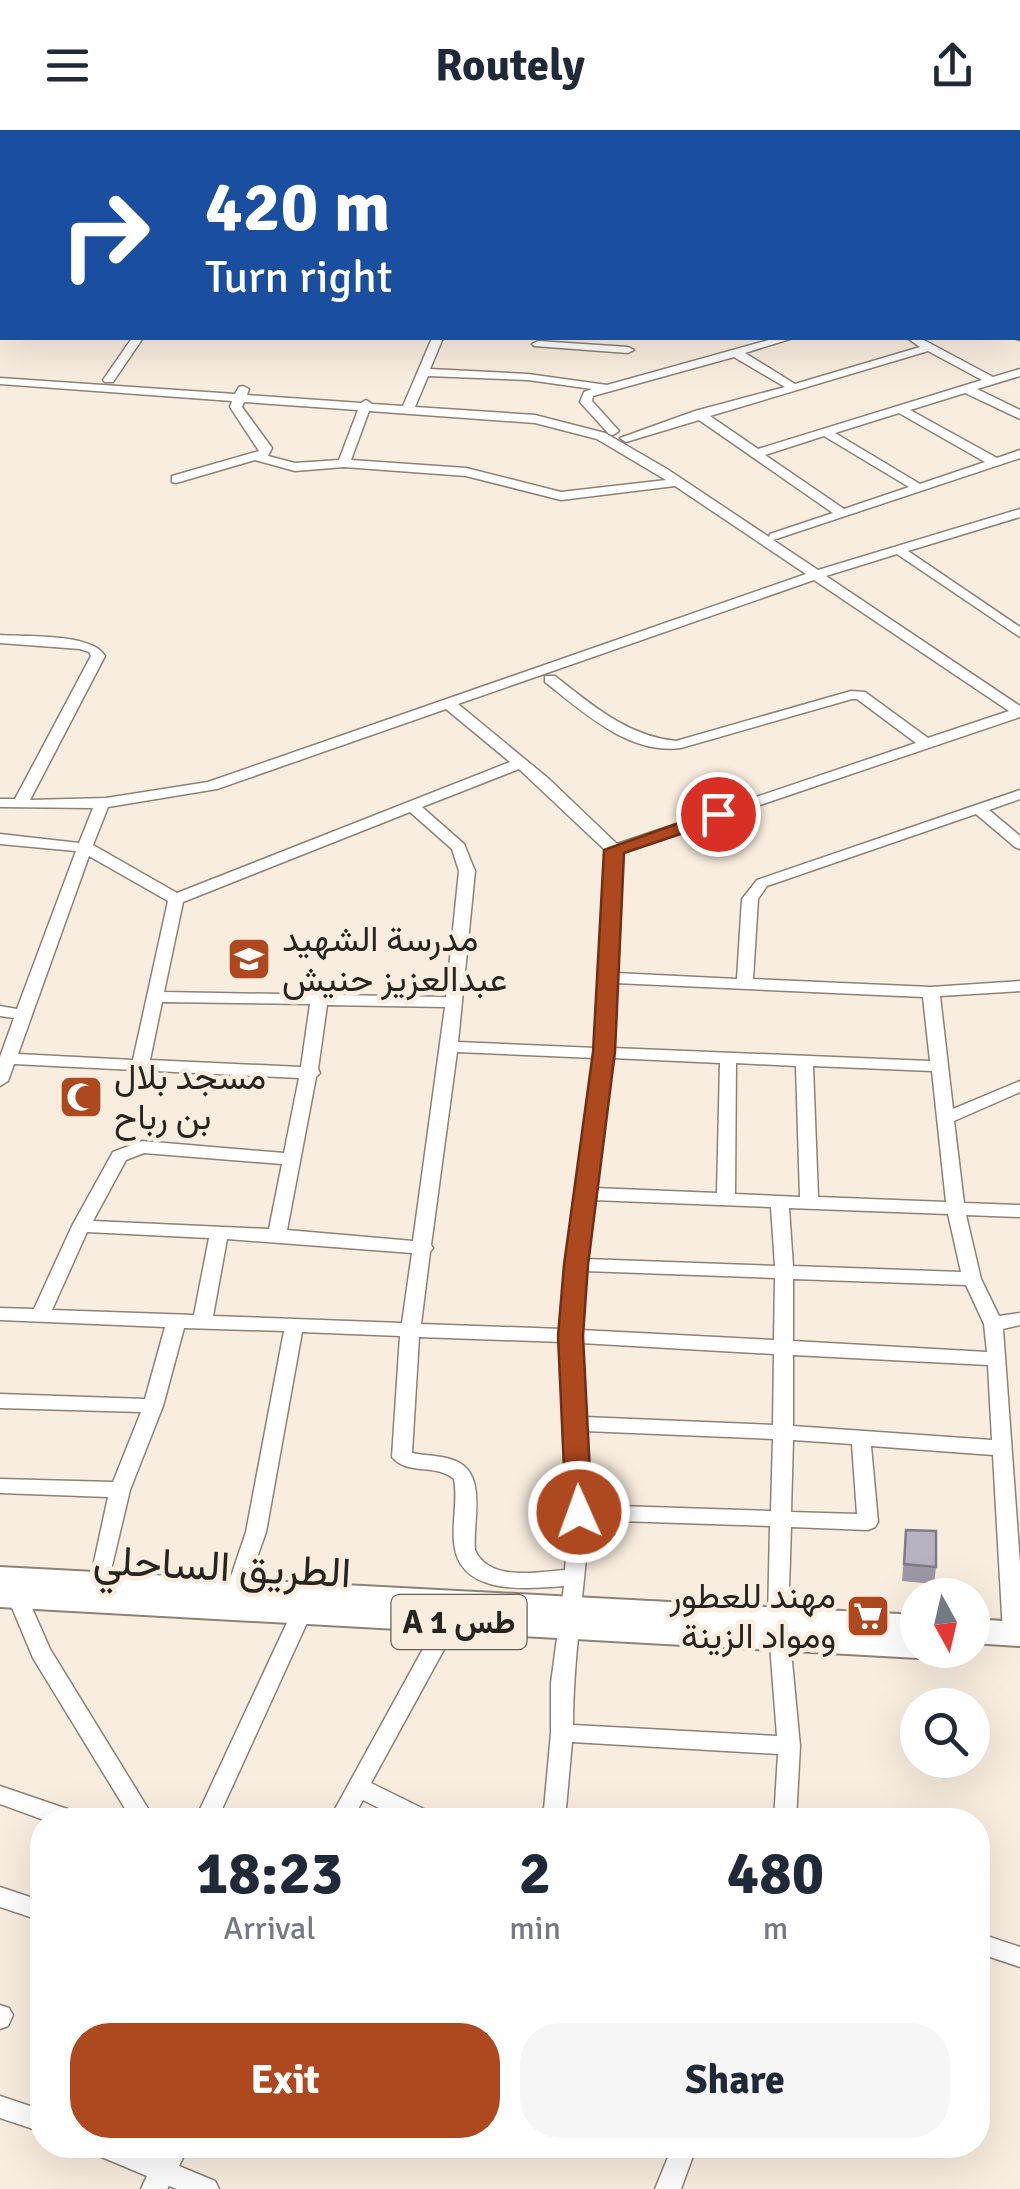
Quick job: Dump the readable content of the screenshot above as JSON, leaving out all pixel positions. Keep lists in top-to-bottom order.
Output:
{
  "streets": {
    "highway": ["الطريق الساحلي", "A 1 طس"]
  },
  "places": {
    "school or university": ["مدرسة الشهيد عبدالعزيز حنيش"],
    "mosque": ["مسجد بلال بن رباح"],
    "supermarket": ["مهند للعطور ومواد الزينة"]
  },
  "north": "bottom",
  "page": {
    "header": "Routely",
    "turn": ["420 m", "Turn right"],
    "eta": [
      "18:23",
      "Arrival",
      "2",
      "min",
      "480",
      "m"
    ],
    "buttons": ["Exit", "Share"]
  }
}
